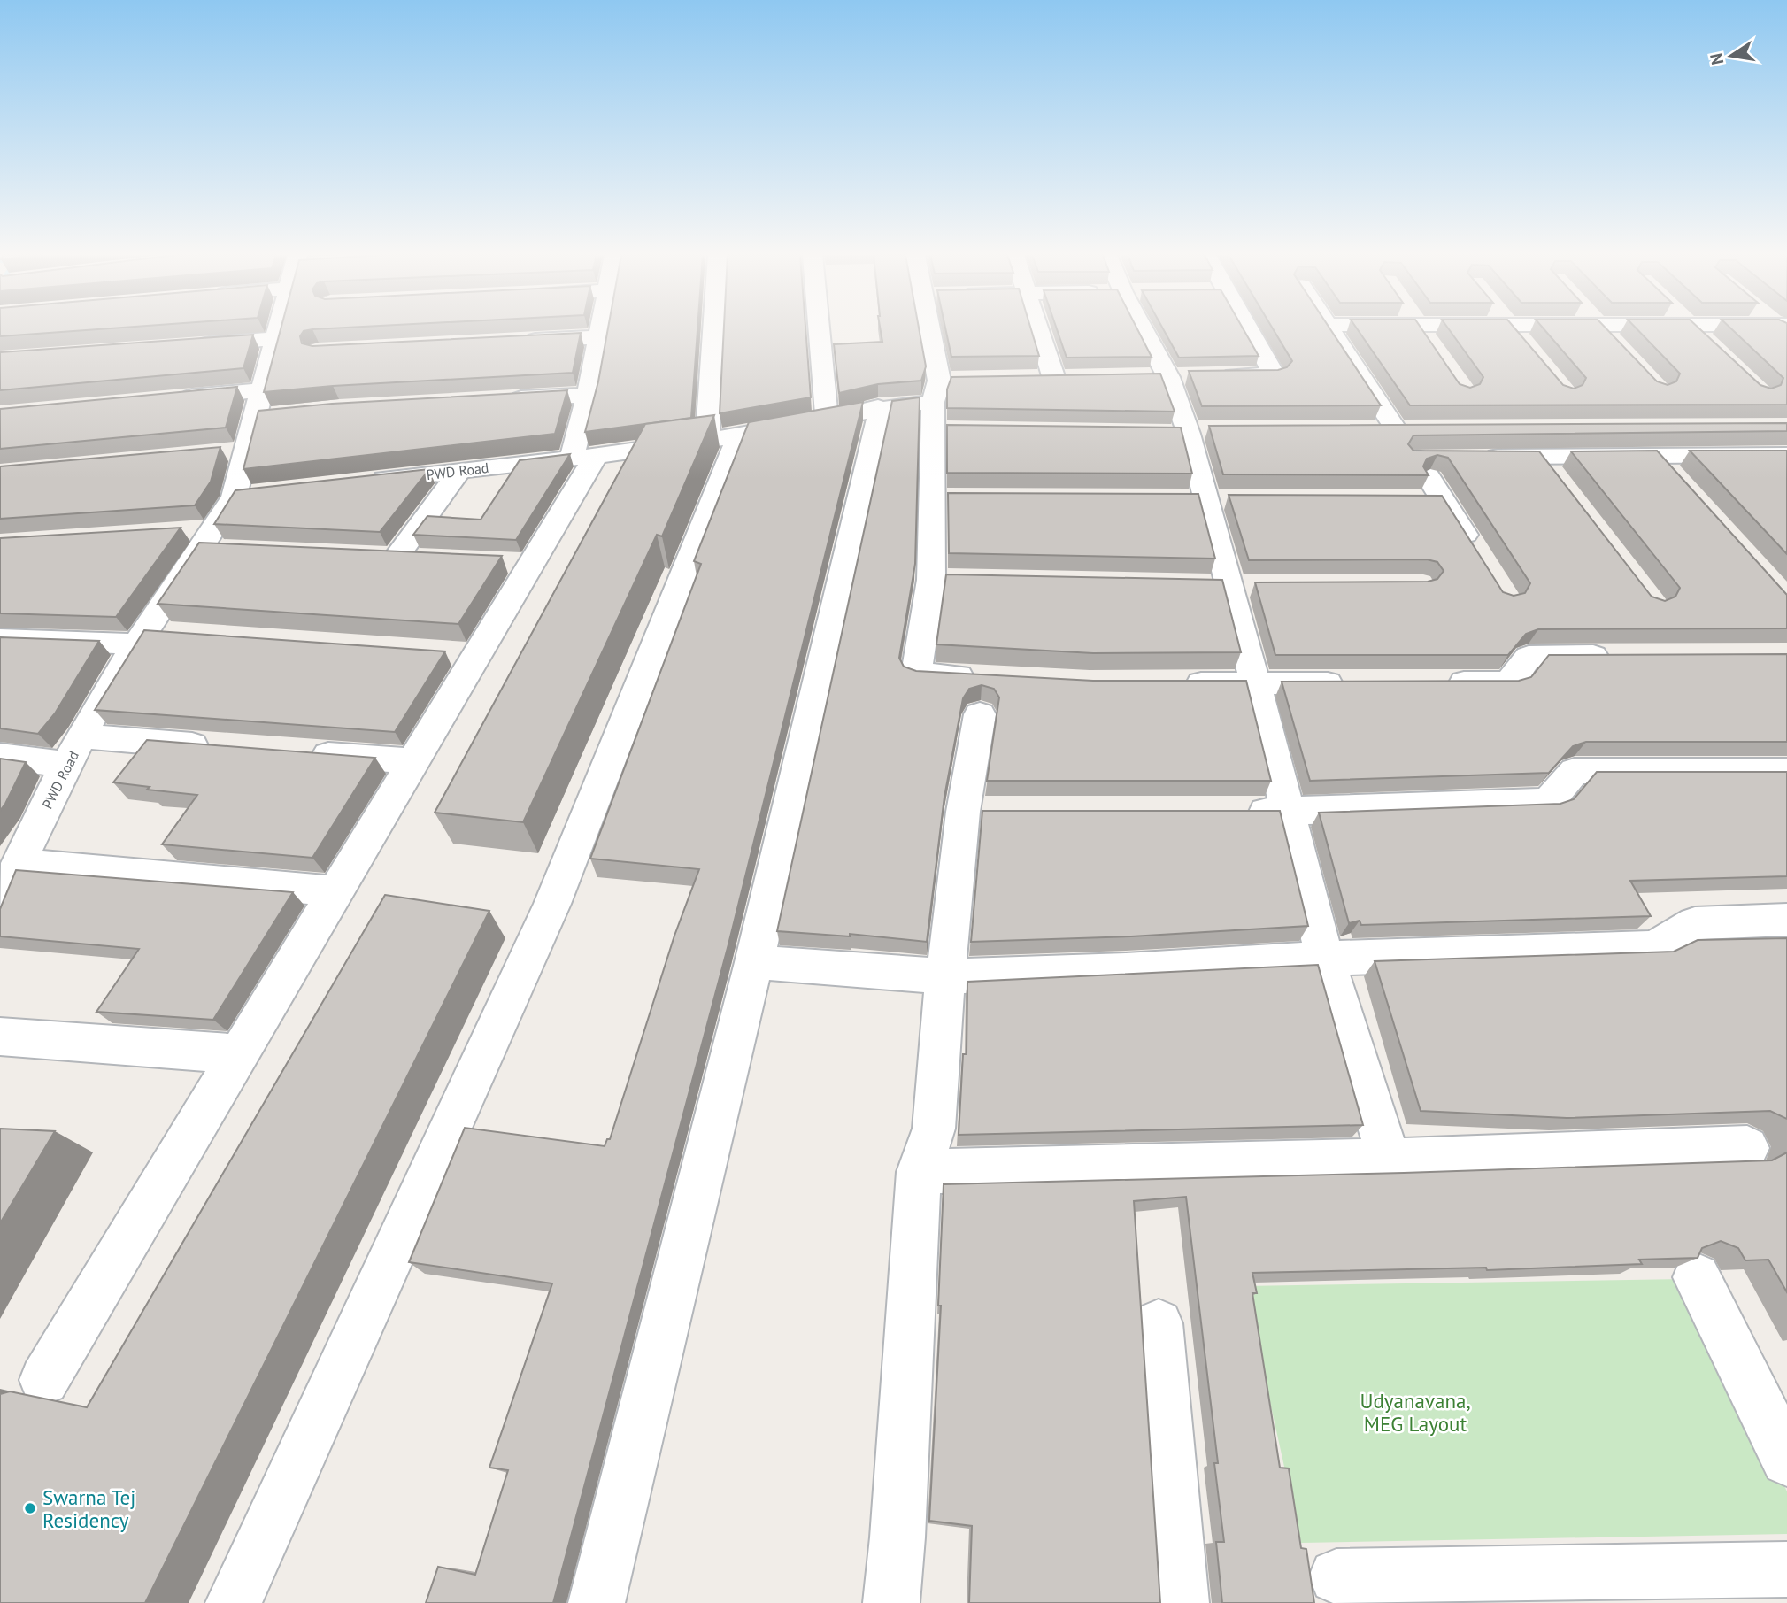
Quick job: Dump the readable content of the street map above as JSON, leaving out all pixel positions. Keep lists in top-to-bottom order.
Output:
{
  "streets": {
    "street": ["PWD Road"]
  },
  "parks": ["Udyanavana, MEG Layout"],
  "places": ["Swarna Tej Residency"],
  "north": "left"
}
